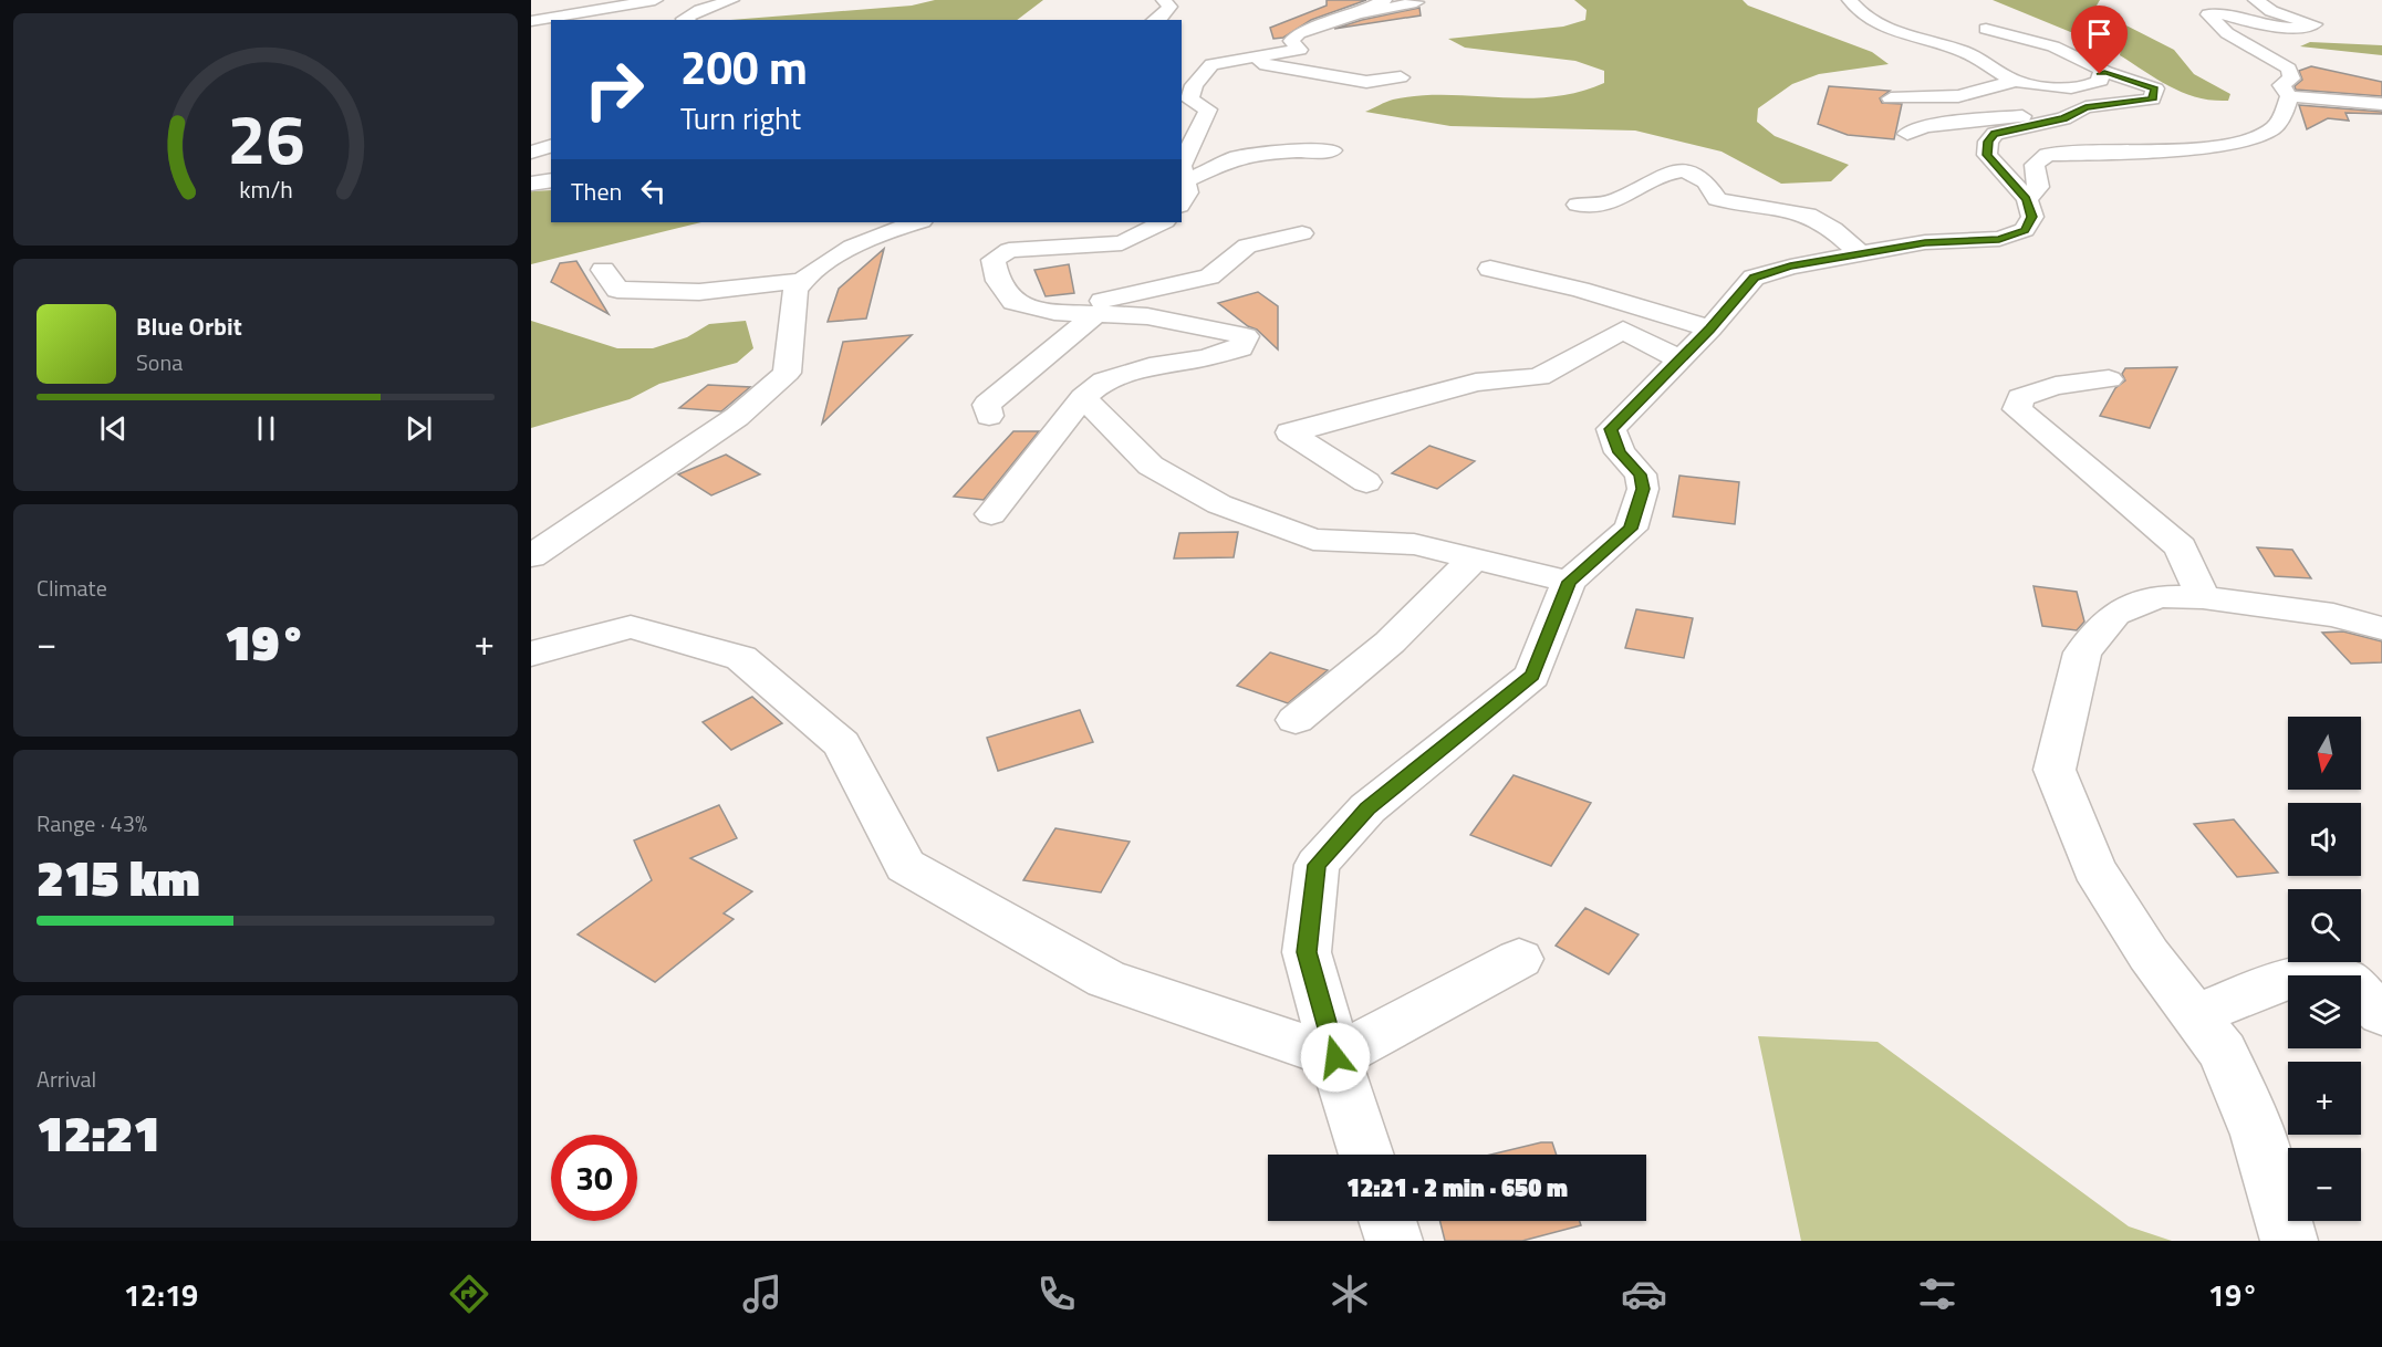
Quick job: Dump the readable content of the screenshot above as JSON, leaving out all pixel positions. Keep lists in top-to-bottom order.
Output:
{
  "north": "bottom",
  "page": {
    "turn": ["200 m", "Turn right"],
    "then": "Then",
    "song": ["Blue Orbit", "Sona"],
    "tile": [
      "Climate",
      ["Range · 43%", "215 km"],
      ["Arrival", "12:21"]
    ],
    "heat": ["−", "19°", "+"],
    "map_buttons": ["+", "−"],
    "limit": "30",
    "trip": "12:21 · 2 min · 650 m",
    "tabs": ["12:19", "19°"],
    "gauge": ["26", "km/h"]
  }
}
